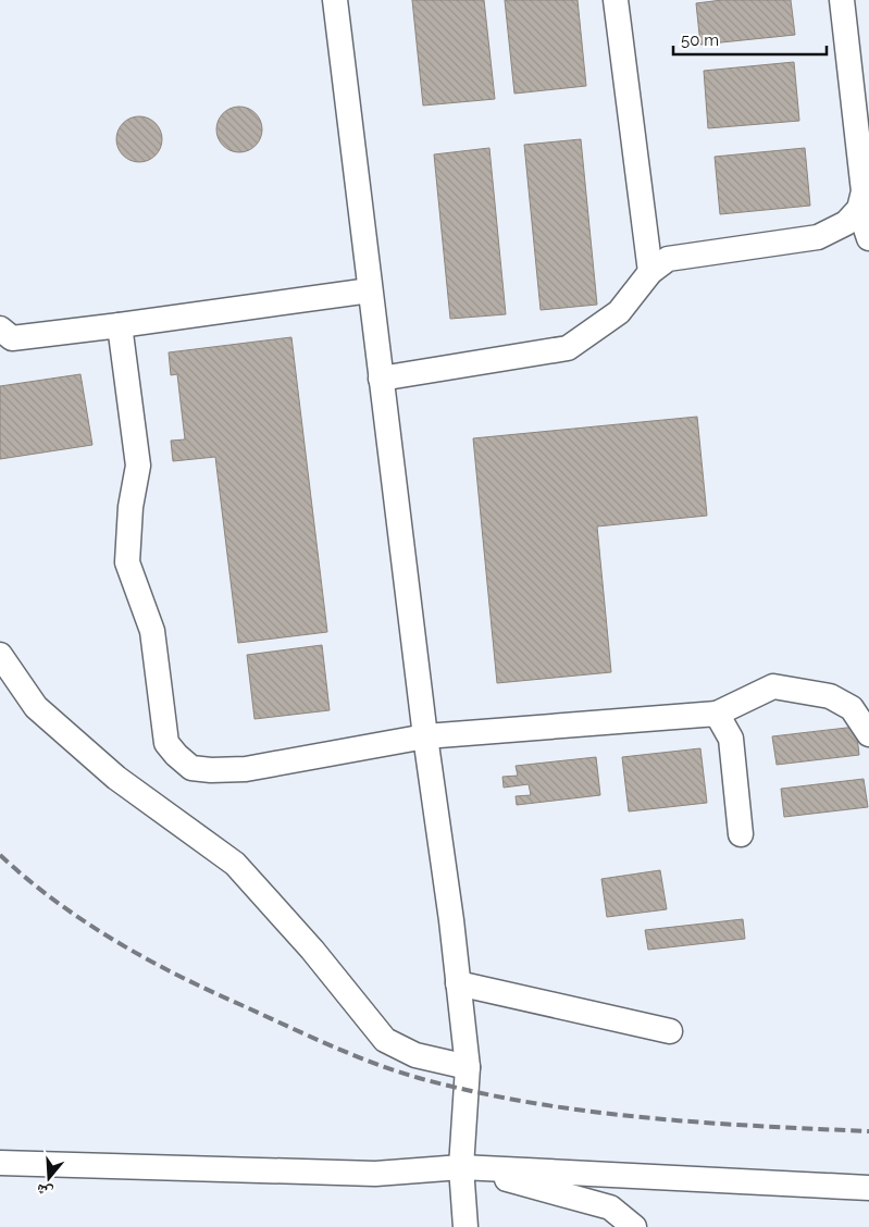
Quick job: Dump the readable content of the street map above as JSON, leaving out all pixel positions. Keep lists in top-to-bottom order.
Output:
{
  "scale_bar": "50 m",
  "north": "bottom"
}
